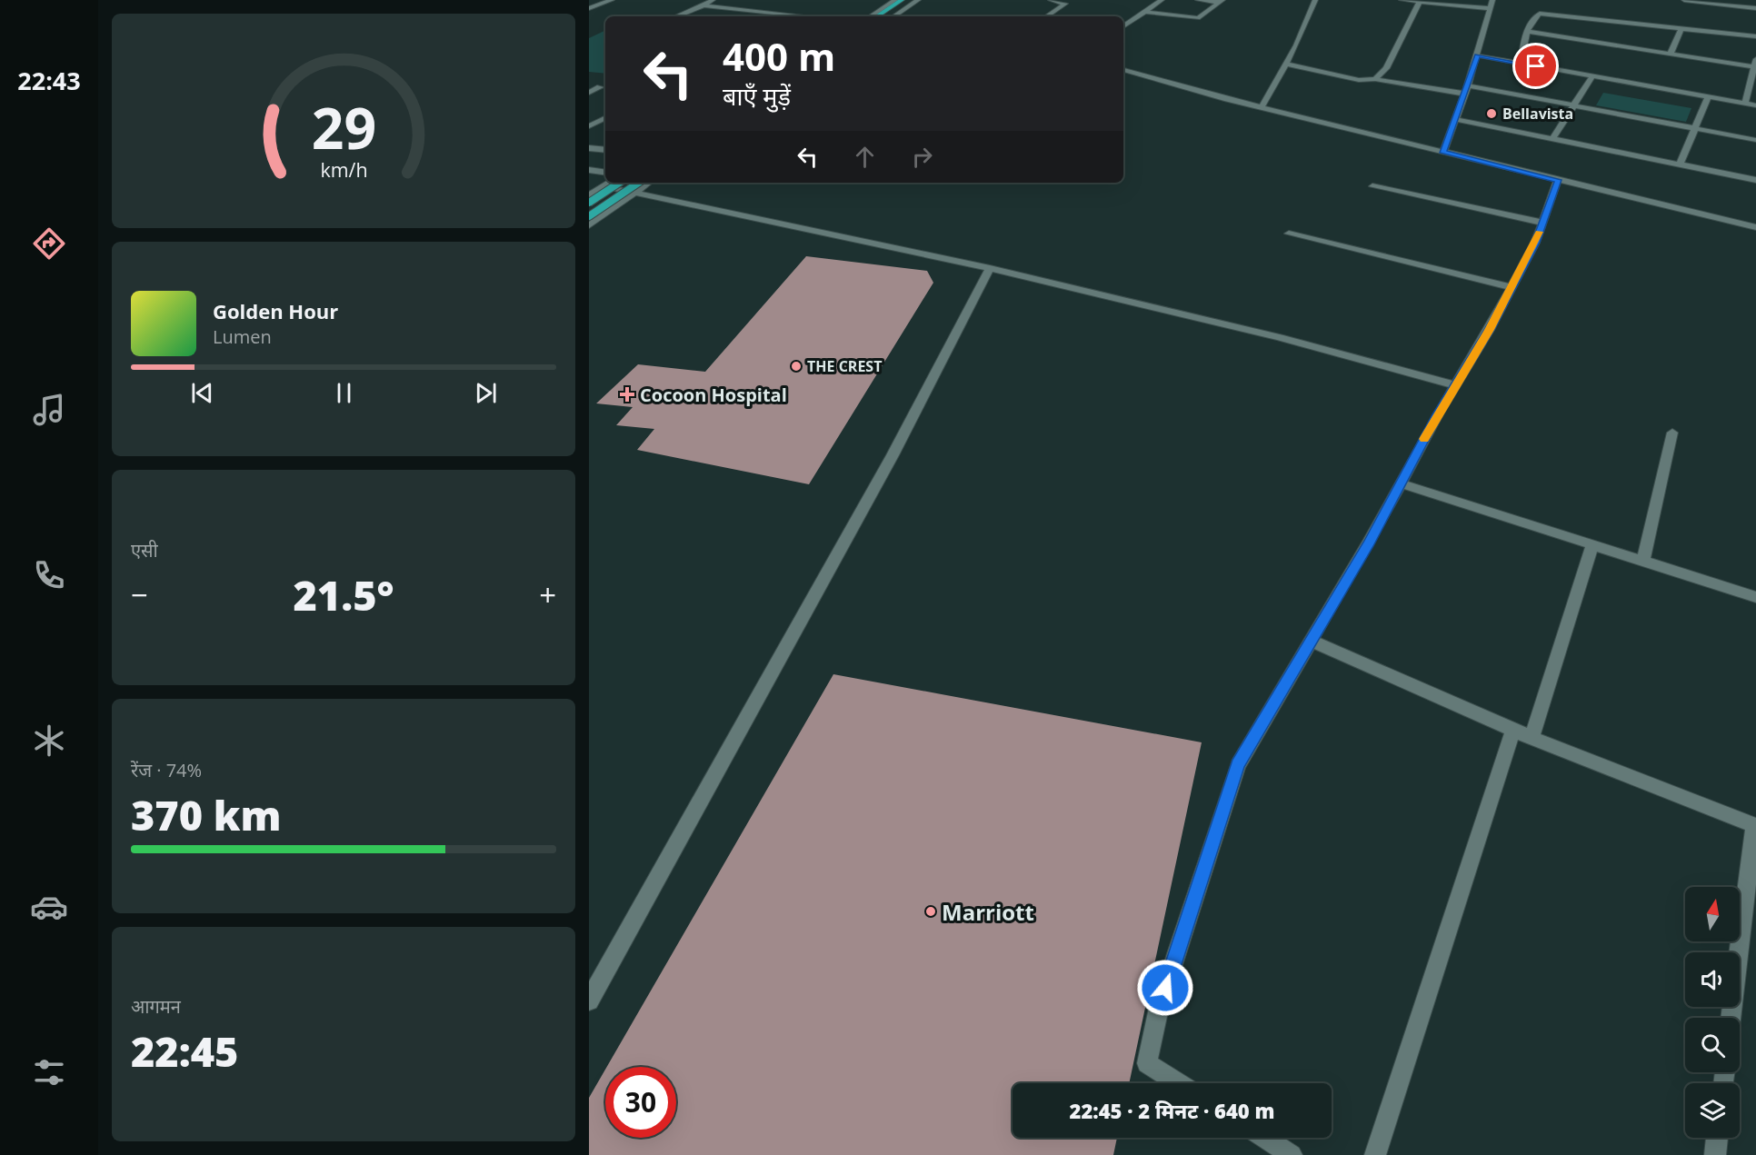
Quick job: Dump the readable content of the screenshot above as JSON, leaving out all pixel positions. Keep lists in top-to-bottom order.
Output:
{
  "places": {
    "other": ["Bellavista", "THE CREST", "Marriott"],
    "health": ["Cocoon Hospital"]
  },
  "north": "top",
  "page": {
    "tabs": "22:43",
    "turn": ["400 m", "बाएँ मुड़ें"],
    "song": ["Golden Hour", "Lumen"],
    "tile": [
      "एसी",
      ["रेंज · 74%", "370 km"],
      ["आगमन", "22:45"]
    ],
    "heat": ["−", "21.5°", "+"],
    "limit": "30",
    "trip": "22:45 · 2 मिनट · 640 m",
    "gauge": ["29", "km/h"]
  }
}
